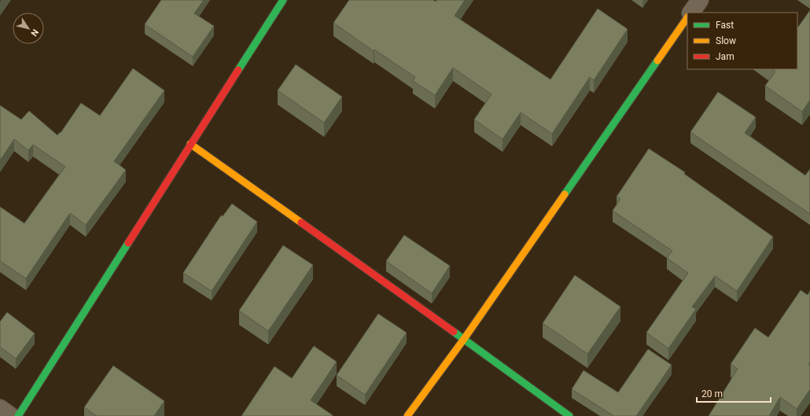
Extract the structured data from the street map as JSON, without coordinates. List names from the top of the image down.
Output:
{
  "legend": ["Fast", "Slow", "Jam"],
  "scale_bar": "20 m",
  "north": "bottom right"
}
